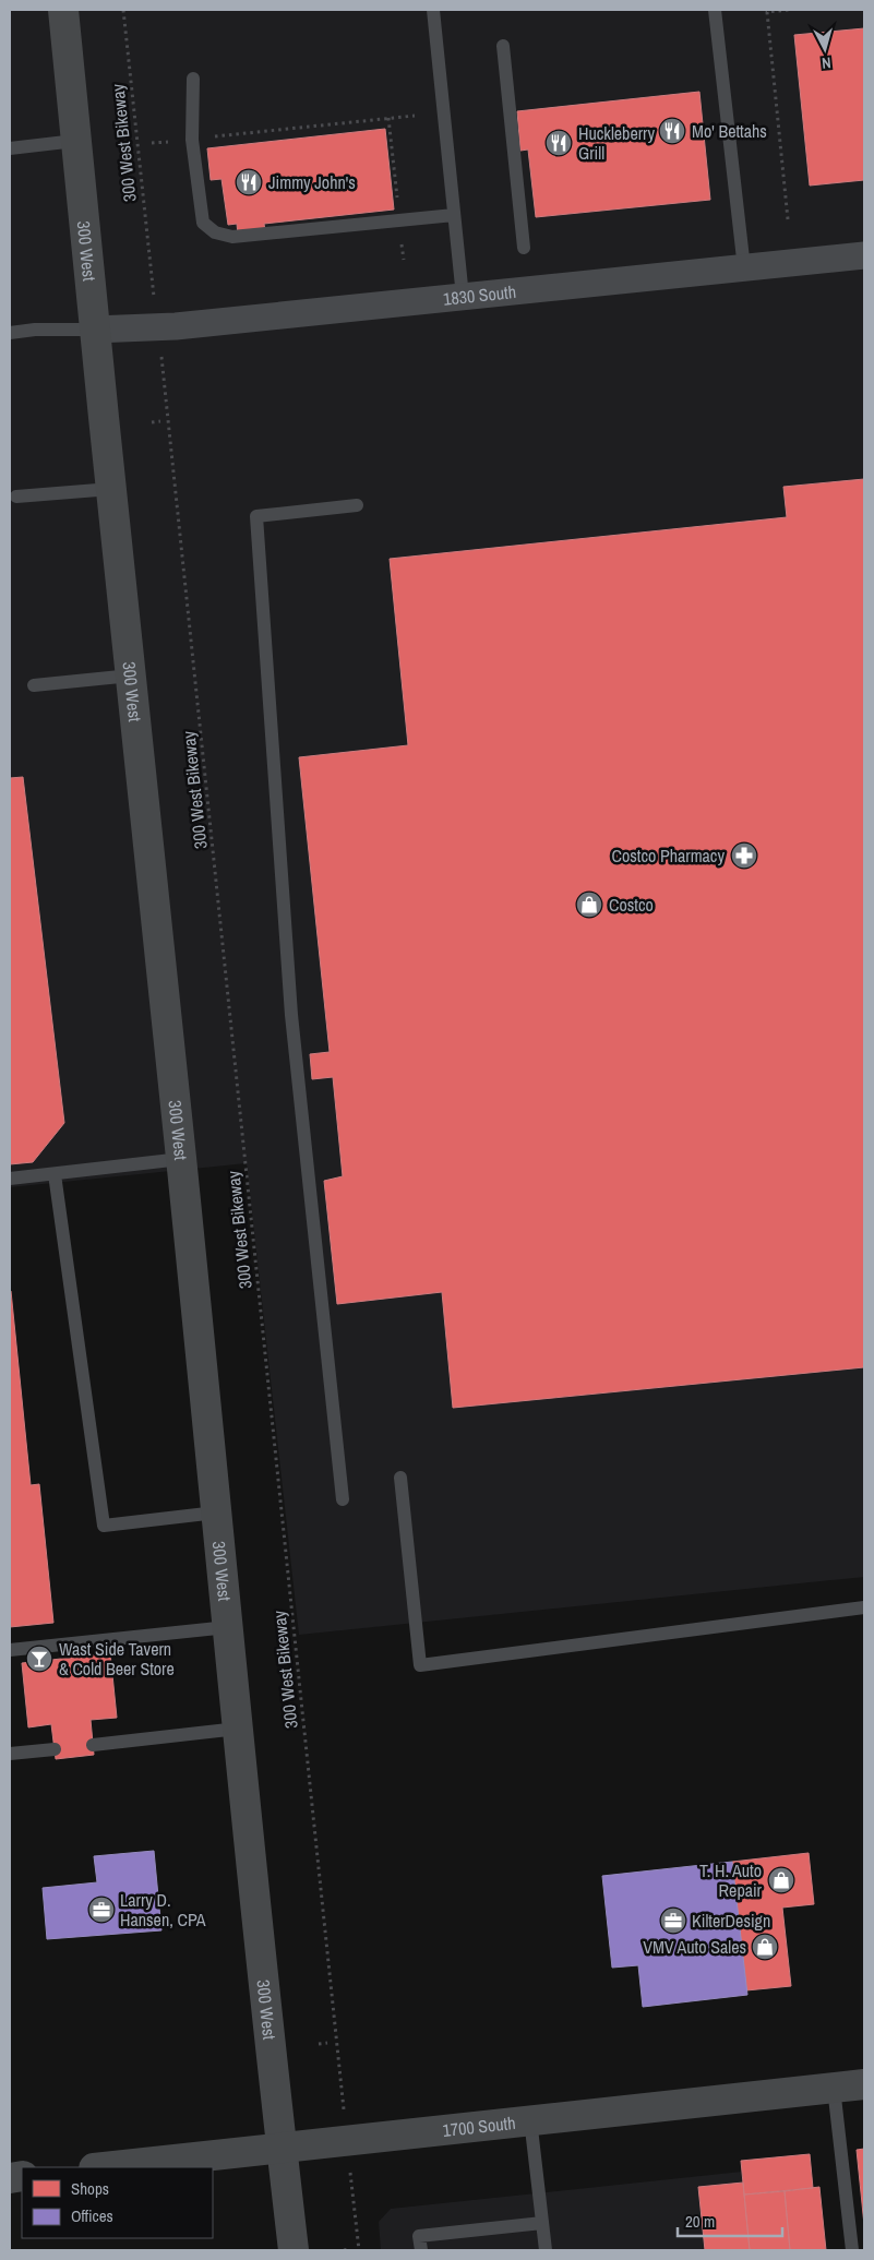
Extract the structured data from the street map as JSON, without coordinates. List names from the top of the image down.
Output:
{
  "streets": {
    "main road": ["300 West", "1700 South"],
    "street": ["1830 South"],
    "path": ["300 West Bikeway"]
  },
  "crossings": [
    ["300 West", "1830 South"],
    ["300 West", "1700 South"]
  ],
  "places": {
    "restaurant": ["Mo' Bettahs", "Huckleberry Grill", "Jimmy John's"],
    "pharmacy": ["Costco Pharmacy"],
    "shop": ["Costco", "T. H. Auto Repair", "VMV Auto Sales"],
    "bar": ["Wast Side Tavern & Cold Beer Store"],
    "office": ["Larry D. Hansen, CPA", "KilterDesign"]
  },
  "legend": ["Shops", "Offices"],
  "scale_bar": "20 m",
  "north": "bottom"
}
